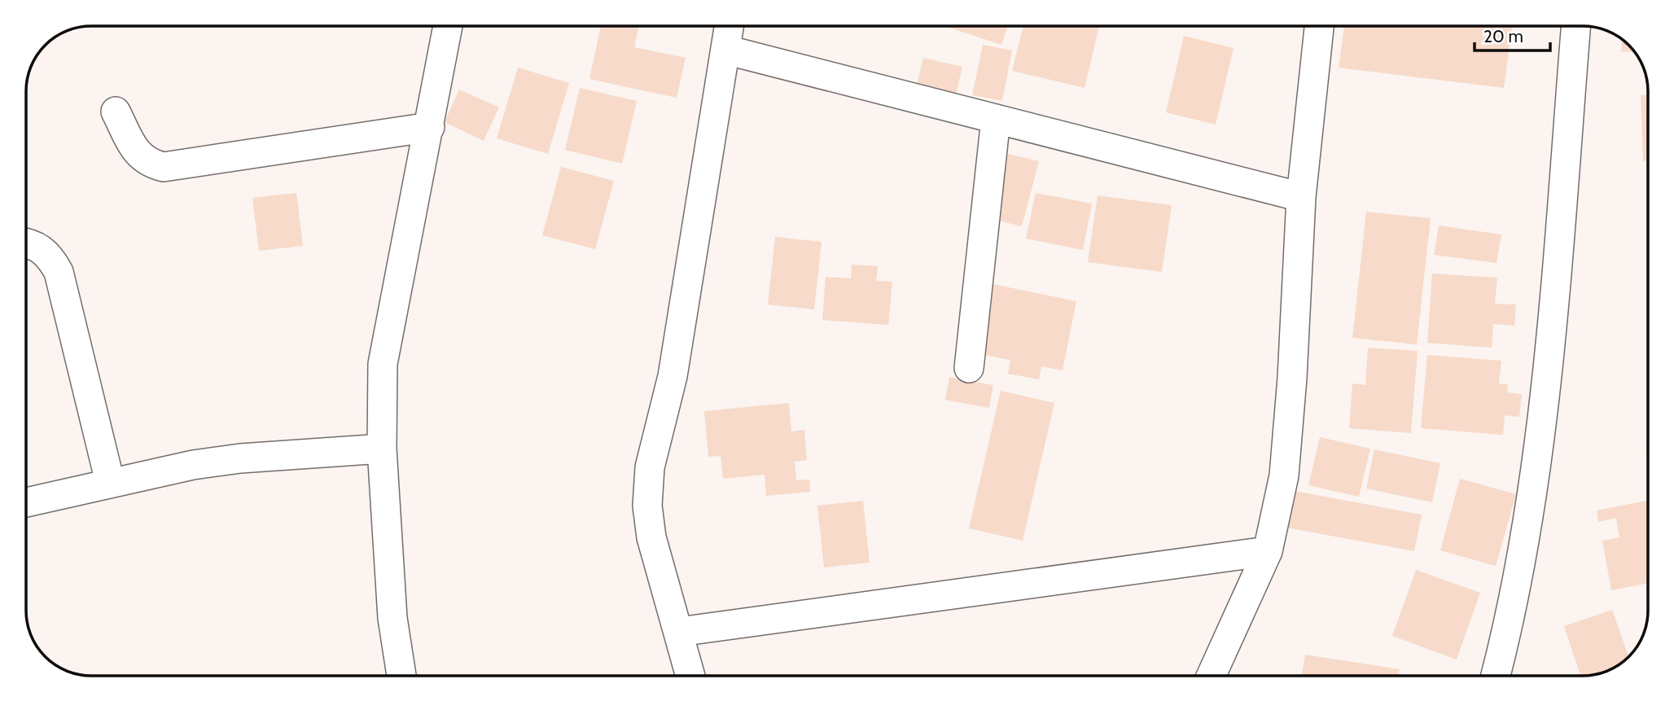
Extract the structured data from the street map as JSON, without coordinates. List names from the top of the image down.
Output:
{
  "scale_bar": "20 m"
}
